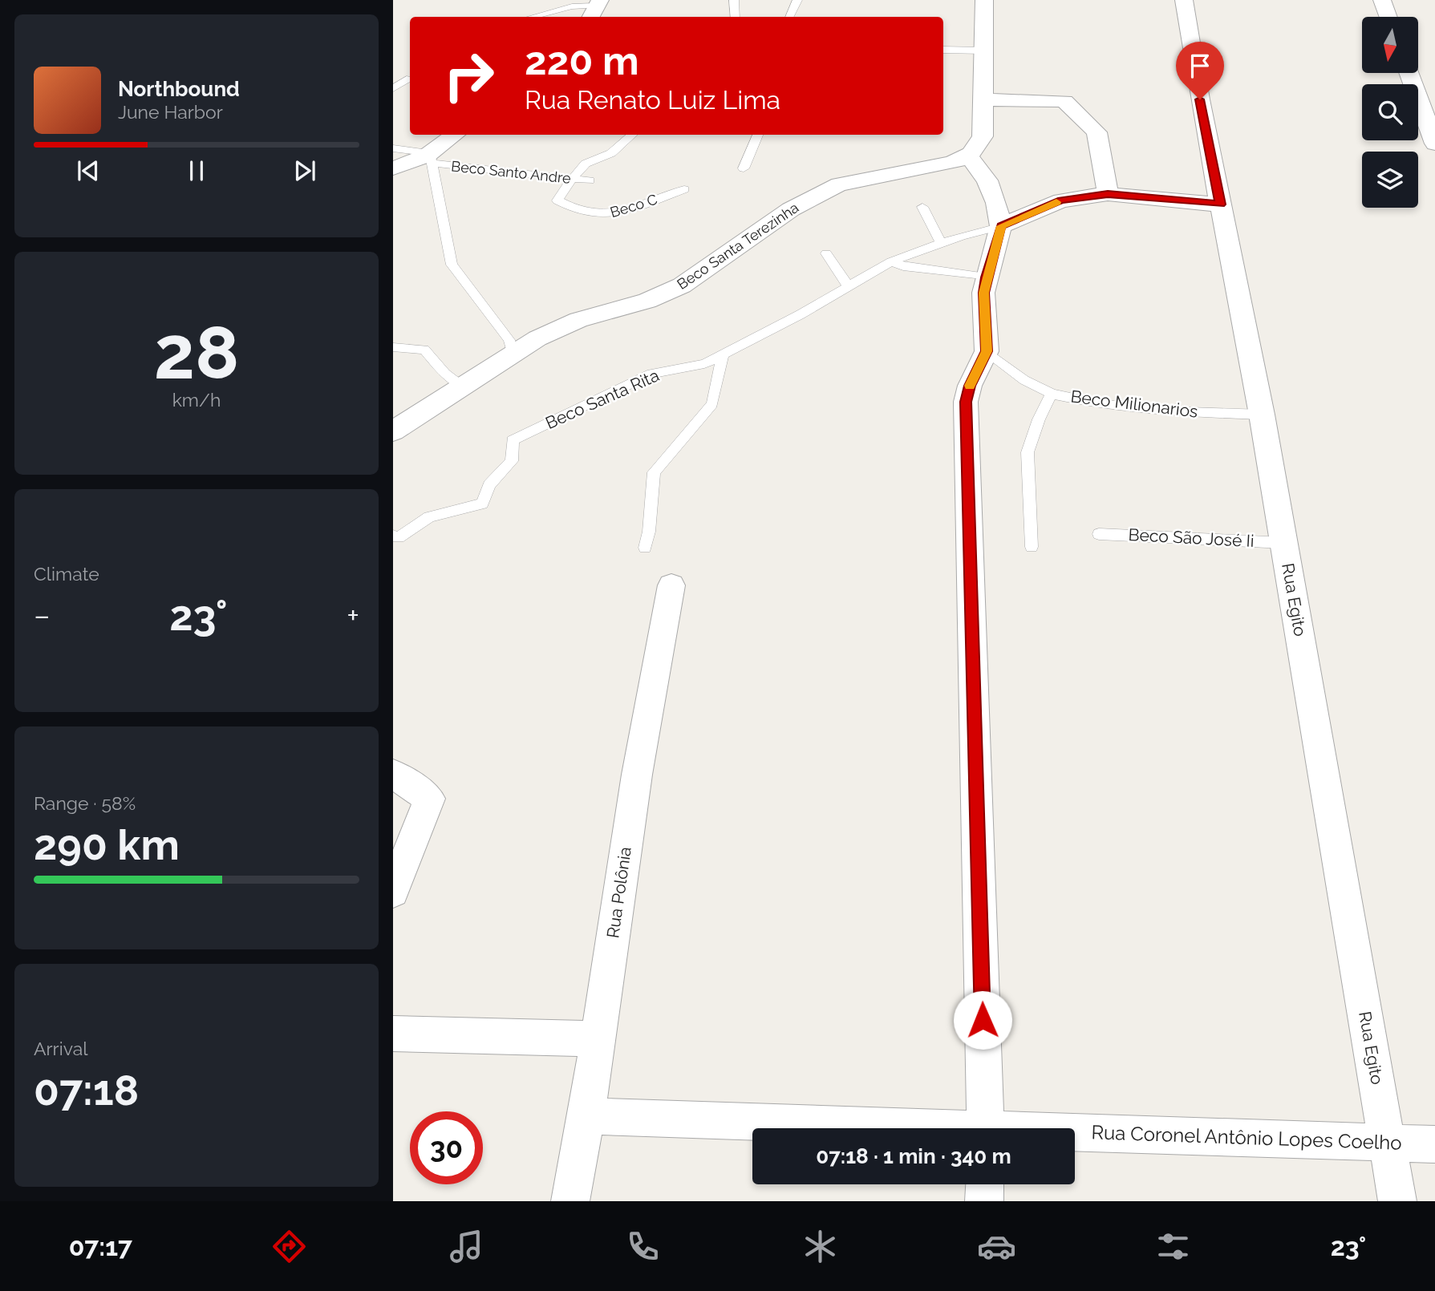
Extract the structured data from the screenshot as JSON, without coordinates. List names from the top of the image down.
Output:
{
  "streets": {
    "street": [
      "Beco Santo Andre",
      "Beco Santa Terezinha",
      "Rua Egito",
      "Rua Polônia",
      "Rua Coronel Antônio Lopes Coelho"
    ],
    "lane": [
      "Beco C",
      "Beco Santa Rita",
      "Beco Milionarios",
      "Beco São José Ii"
    ]
  },
  "crossings": [
    ["Beco Santo Andre", "Beco C"],
    ["Beco Milionarios", "Rua Egito"],
    ["Beco São José Ii", "Rua Egito"],
    ["Rua Egito", "Rua Coronel Antônio Lopes Coelho"],
    ["Rua Polônia", "Rua Coronel Antônio Lopes Coelho"]
  ],
  "north": "bottom",
  "page": {
    "turn": ["220 m", "Rua Renato Luiz Lima"],
    "song": ["Northbound", "June Harbor"],
    "tile": [
      ["28", "km/h"],
      "Climate",
      ["Range · 58%", "290 km"],
      ["Arrival", "07:18"]
    ],
    "heat": ["−", "23°", "+"],
    "limit": "30",
    "trip": "07:18 · 1 min · 340 m",
    "tabs": ["07:17", "23°"]
  }
}
